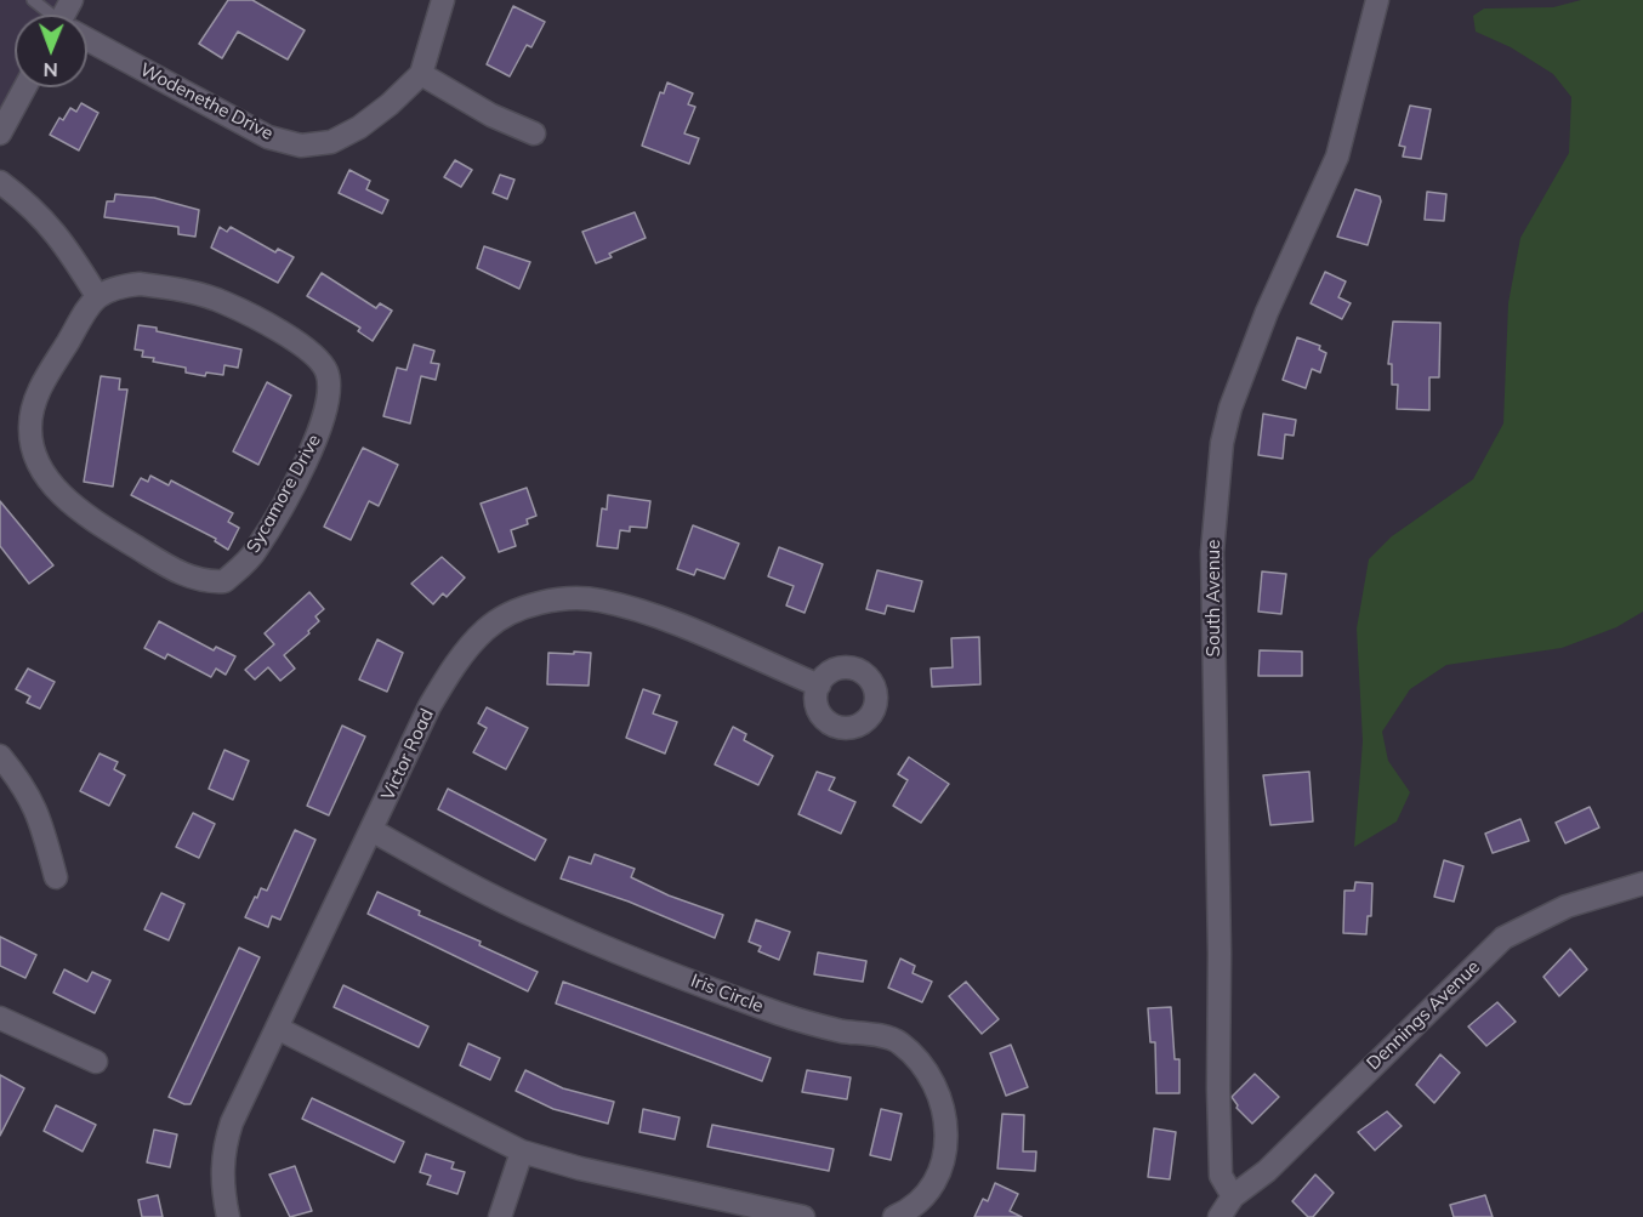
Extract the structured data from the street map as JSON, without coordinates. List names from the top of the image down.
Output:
{
  "streets": {
    "street": [
      "Wodenethe Drive",
      "Sycamore Drive",
      "South Avenue",
      "Victor Road",
      "Iris Circle",
      "Dennings Avenue"
    ]
  },
  "crossings": [
    ["South Avenue", "Dennings Avenue"],
    ["Victor Road", "Iris Circle"]
  ],
  "north": "bottom"
}
